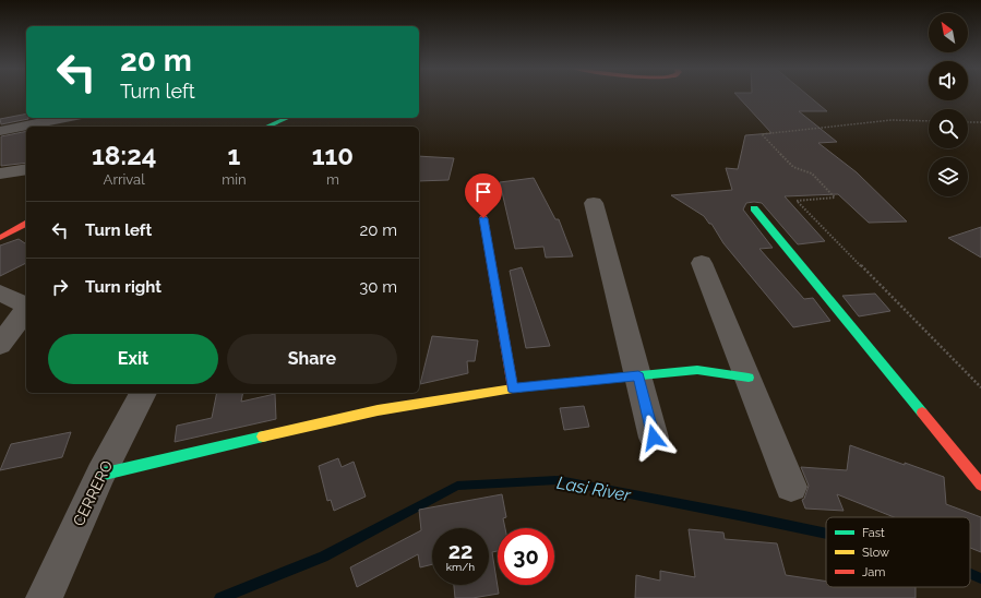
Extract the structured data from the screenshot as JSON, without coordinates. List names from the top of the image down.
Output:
{
  "streets": {
    "street": ["CERRERO"]
  },
  "water": ["Lasi River"],
  "legend": ["Fast", "Slow", "Jam"],
  "north": "top left",
  "page": {
    "turn": ["20 m", "Turn left"],
    "eta": [
      "18:24",
      "Arrival",
      "1",
      "min",
      "110",
      "m"
    ],
    "list": [
      {
        "name": "Turn left",
        "value": "20 m"
      },
      {
        "name": "Turn right",
        "value": "30 m"
      }
    ],
    "buttons": ["Exit", "Share"],
    "speed": "22 km/h",
    "limit": "30"
  }
}
